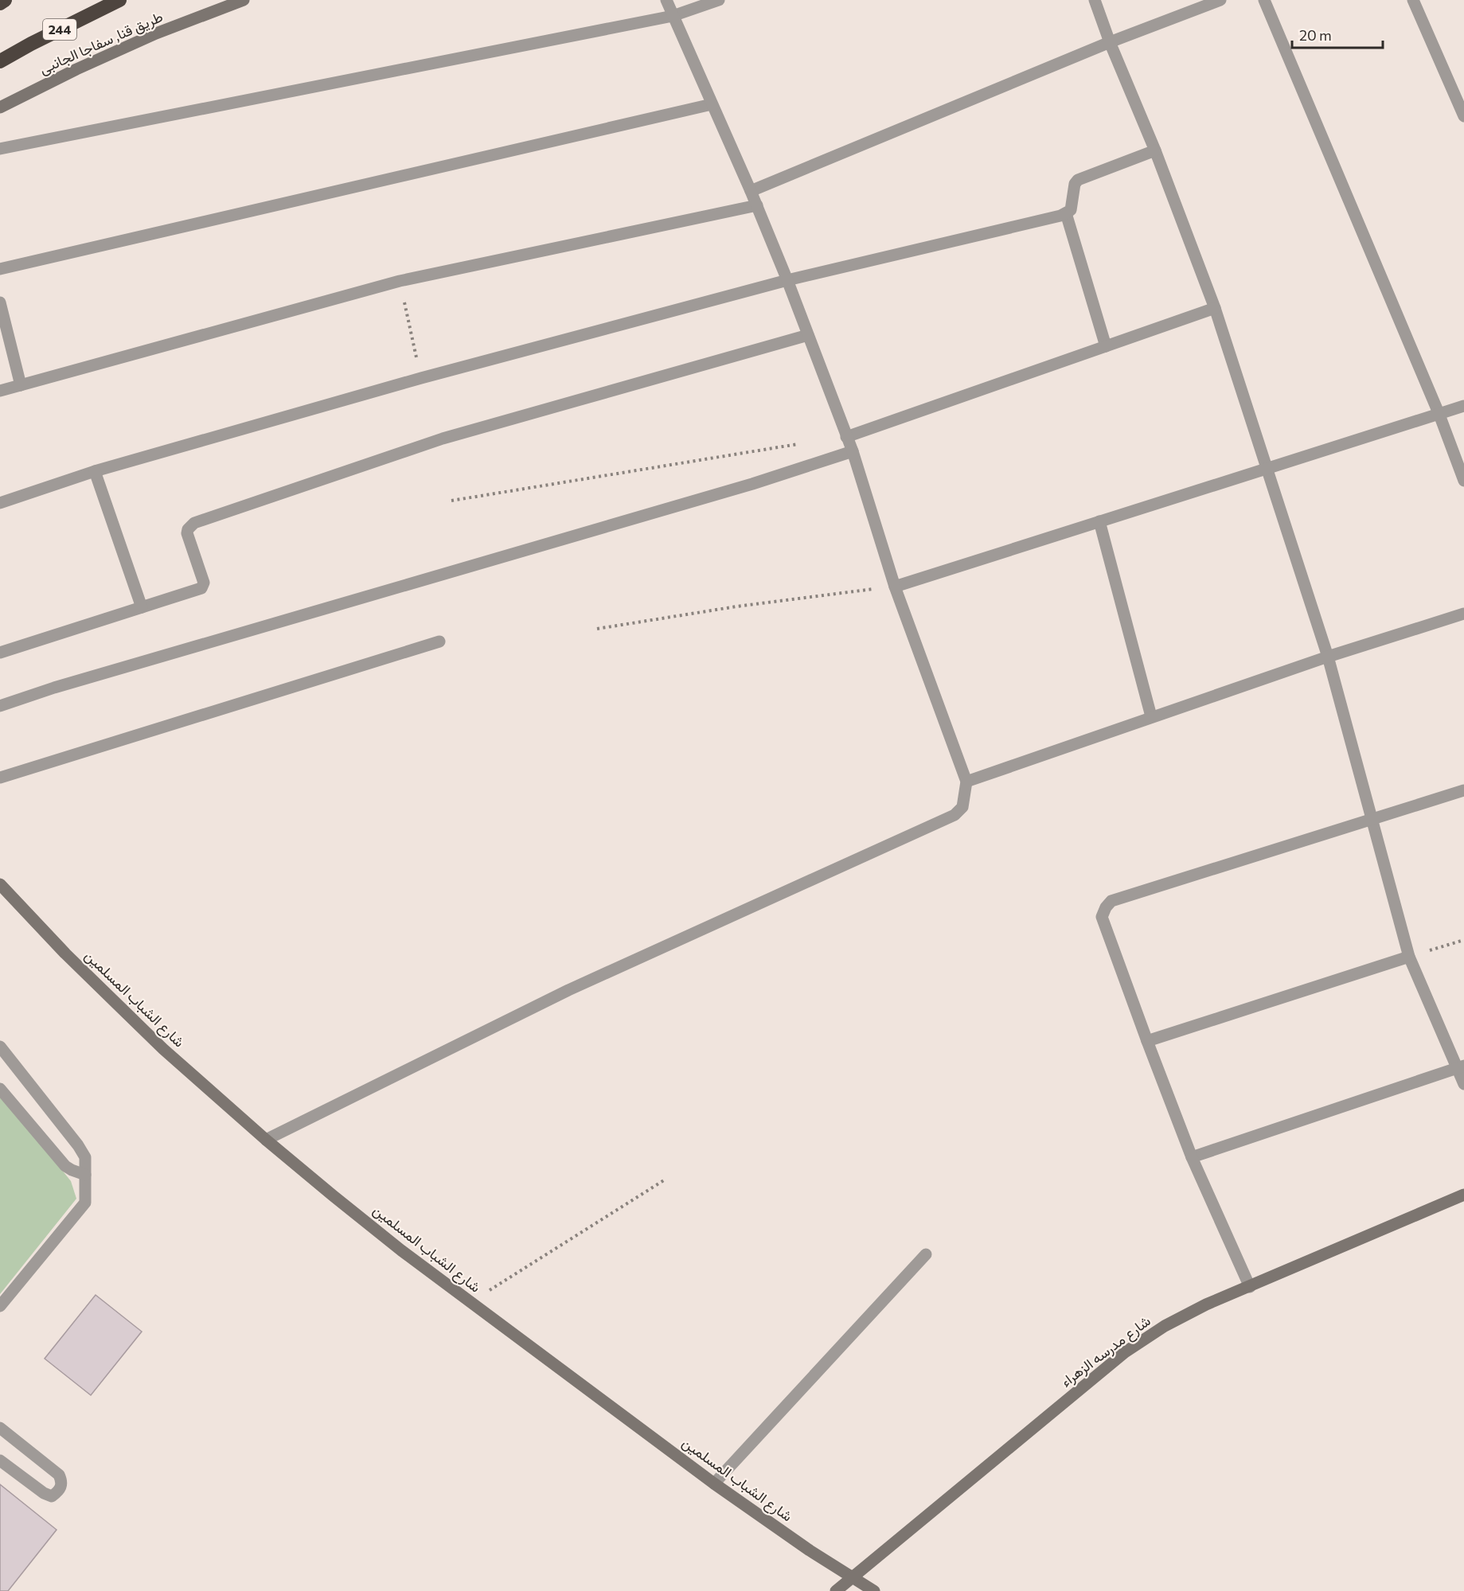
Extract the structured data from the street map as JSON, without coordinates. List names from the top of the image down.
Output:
{
  "streets": {
    "highway": ["244"],
    "street": ["طريق قنا, سفاجا الجانبى", "شارع الشباب المسلمين", "شارع مدرسه الزهراء"]
  },
  "crossings": [
    ["شارع الشباب المسلمين", "شارع مدرسه الزهراء"]
  ],
  "scale_bar": "20 m"
}
